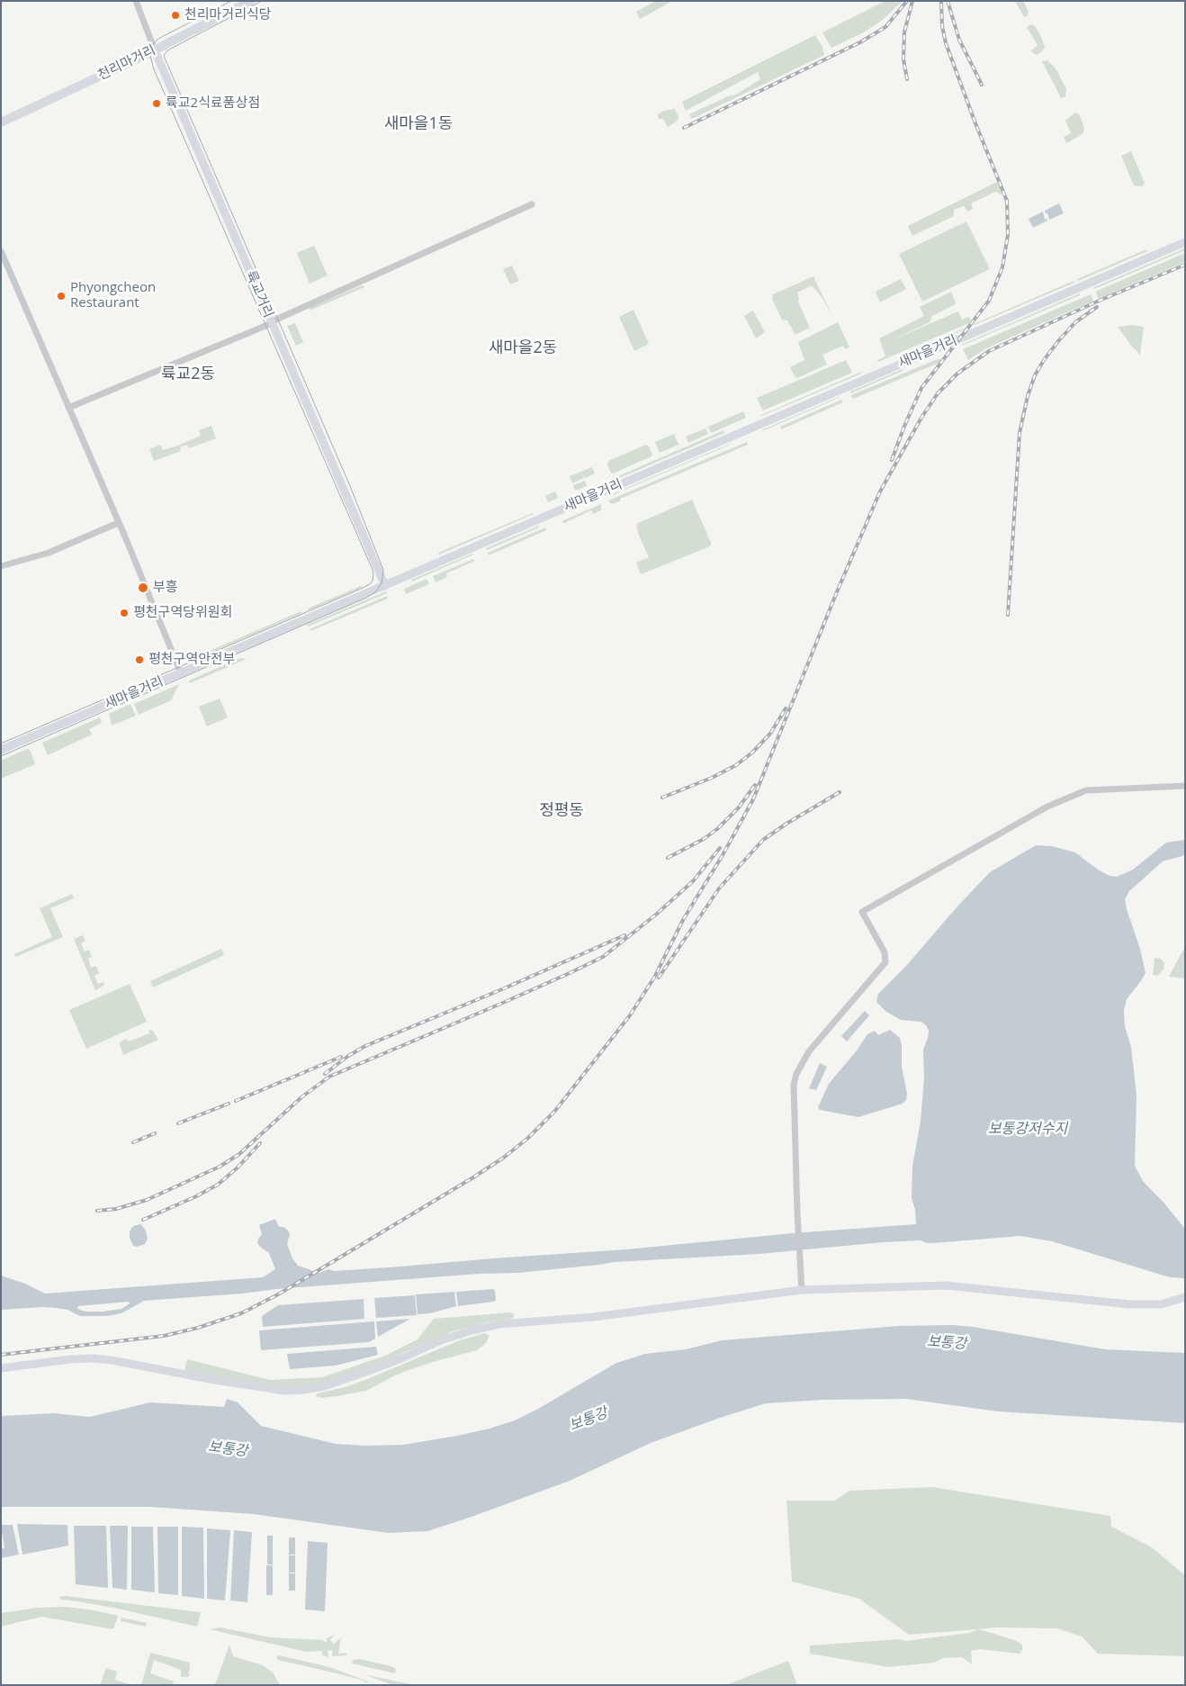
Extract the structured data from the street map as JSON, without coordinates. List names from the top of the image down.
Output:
{
  "streets": {
    "highway": ["천리마거리"],
    "main road": ["륙교거리", "새마을거리"]
  },
  "crossings": [
    ["천리마거리", "륙교거리"],
    ["륙교거리", "새마을거리"]
  ],
  "districts": [
    "새마을1동",
    "새마을2동",
    "륙교2동",
    "정평동"
  ],
  "water": ["보통강저수지", "보통강"],
  "places": [
    "천리마거리식당",
    "륙교2식료품상점",
    "Phyongcheon Restaurant",
    "부흥",
    "평천구역당위원회",
    "평천구역안전부"
  ]
}
